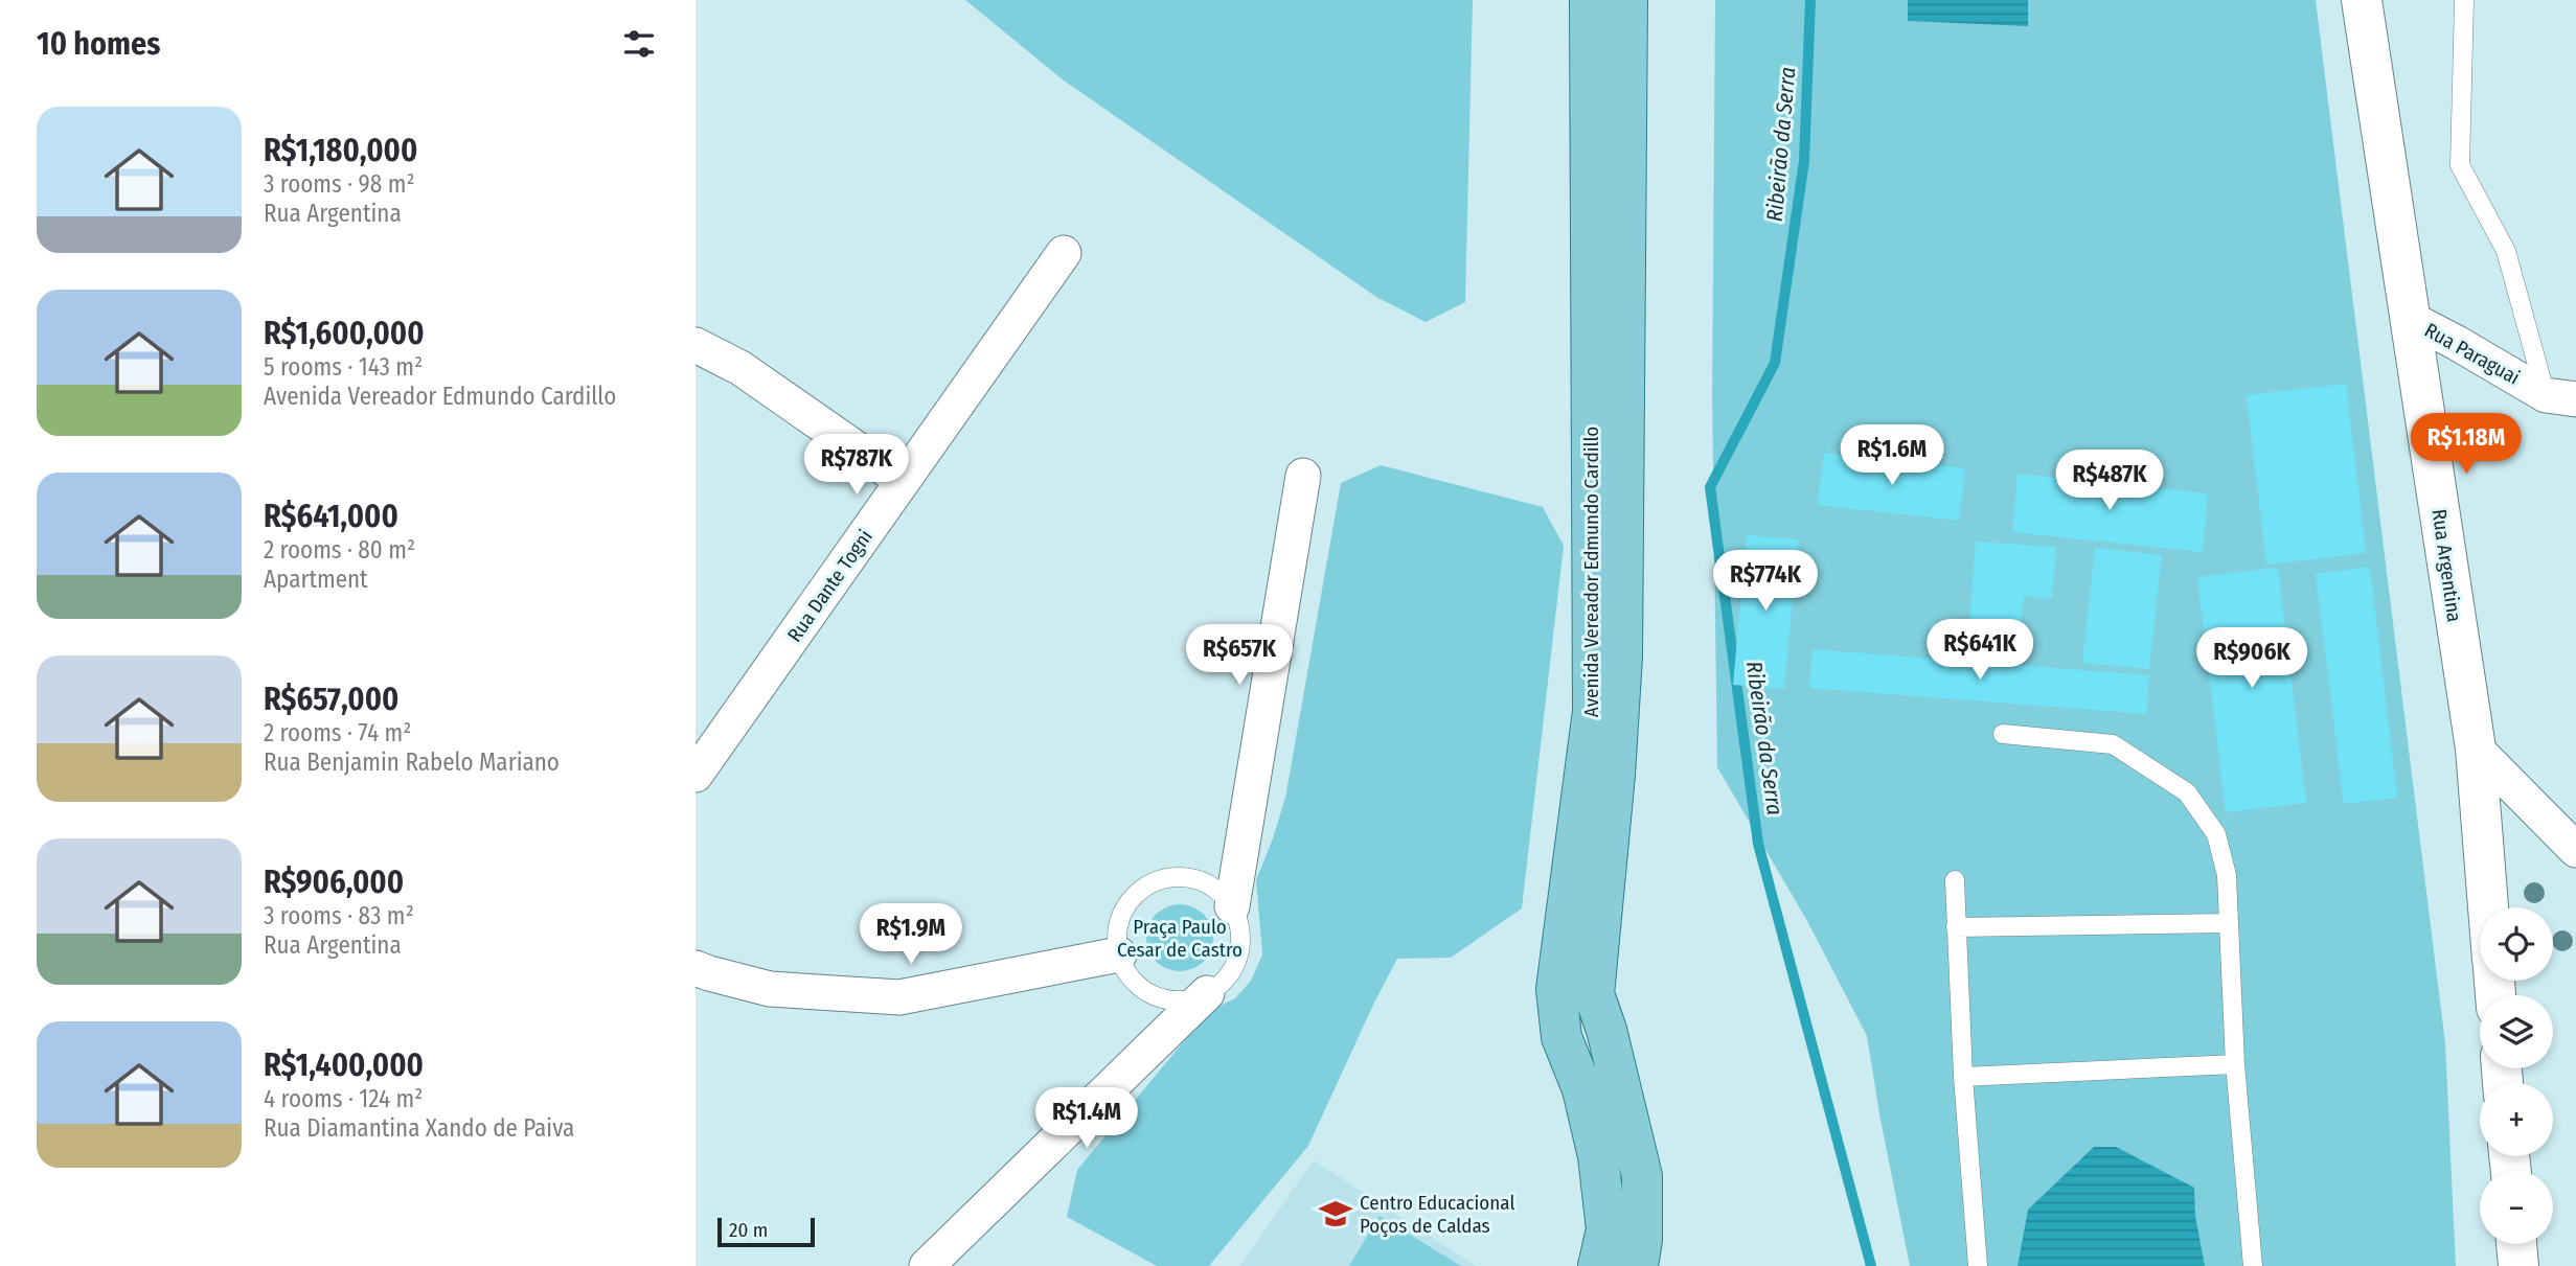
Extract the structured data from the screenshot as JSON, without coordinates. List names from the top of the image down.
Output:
{
  "streets": {
    "main road": ["Avenida Vereador Edmundo Cardillo"],
    "street": ["Rua Paraguai", "Rua Argentina", "Rua Dante Togni"]
  },
  "crossings": [
    ["Rua Paraguai", "Rua Argentina"]
  ],
  "water": ["Ribeirão da Serra"],
  "parks": ["Praça Paulo Cesar de Castro"],
  "places": {
    "school or university": ["Centro Educacional Poços de Caldas"]
  },
  "scale_bar": "20 m",
  "page": {
    "heading": "10 homes",
    "list": [
      {
        "name": "R$1,180,000",
        "note": "3 rooms · 98 m² · Rua Argentina"
      },
      {
        "name": "R$1,600,000",
        "note": "5 rooms · 143 m² · Avenida Vereador Edmundo Cardillo"
      },
      {
        "name": "R$641,000",
        "note": "2 rooms · 80 m² · Apartment"
      },
      {
        "name": "R$657,000",
        "note": "2 rooms · 74 m² · Rua Benjamin Rabelo Mariano"
      },
      {
        "name": "R$906,000",
        "note": "3 rooms · 83 m² · Rua Argentina"
      },
      {
        "name": "R$1,400,000",
        "note": "4 rooms · 124 m² · Rua Diamantina Xando de Paiva"
      }
    ],
    "price": [
      "R$1.18M",
      "R$1.6M",
      "R$787K",
      "R$487K",
      "R$774K",
      "R$641K",
      "R$657K",
      "R$906K",
      "R$1.9M",
      "R$1.4M"
    ],
    "map_buttons": ["+", "−"],
    "scale": "20 m"
  }
}
